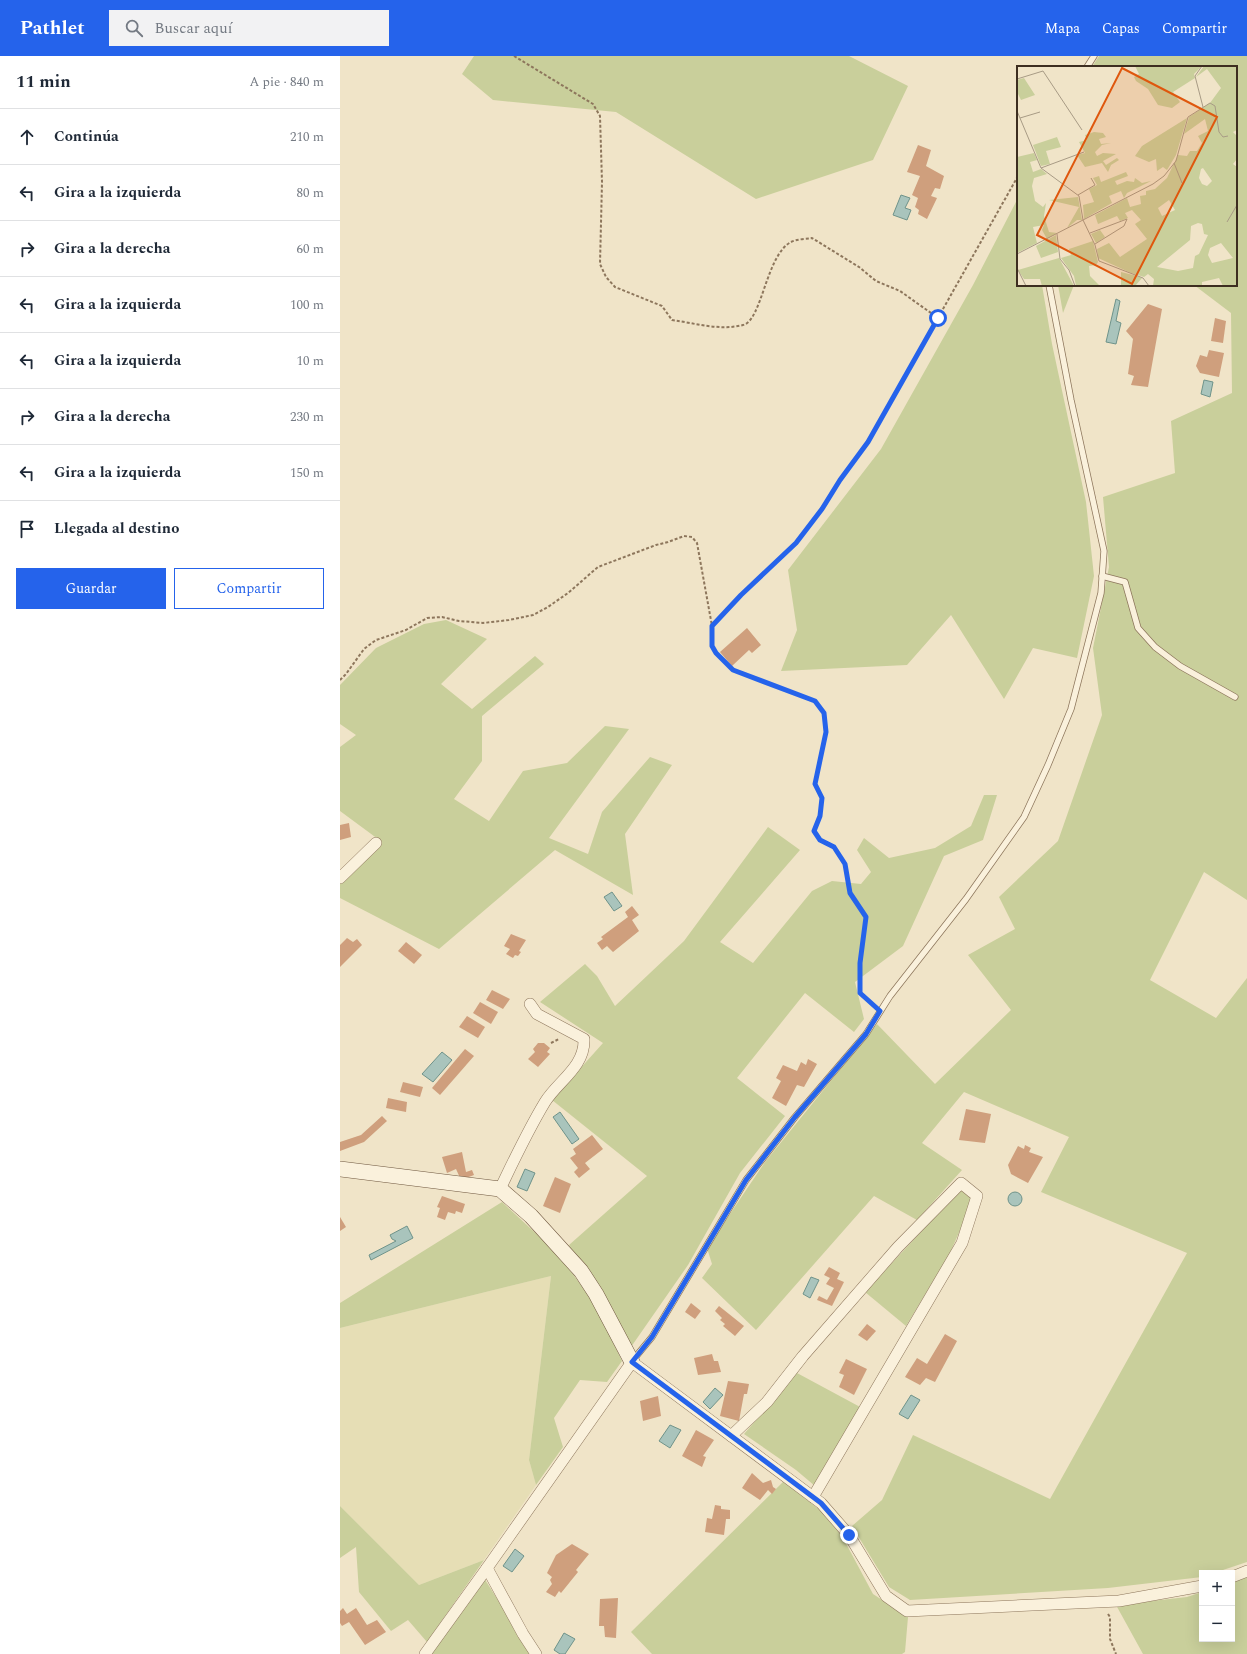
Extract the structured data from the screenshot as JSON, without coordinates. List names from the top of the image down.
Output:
{
  "page": {
    "header": "Pathlet",
    "search": "Buscar aquí",
    "nav": ["Mapa", "Capas", "Compartir"],
    "heading": ["11 min", "A pie · 840 m"],
    "list": [
      ["Continúa", "210 m"],
      ["Gira a la izquierda", "80 m"],
      ["Gira a la derecha", "60 m"],
      ["Gira a la izquierda", "100 m"],
      ["Gira a la izquierda", "10 m"],
      ["Gira a la derecha", "230 m"],
      ["Gira a la izquierda", "150 m"],
      "Llegada al destino"
    ],
    "buttons": ["Guardar", "Compartir"],
    "map_buttons": ["+", "−"]
  }
}
